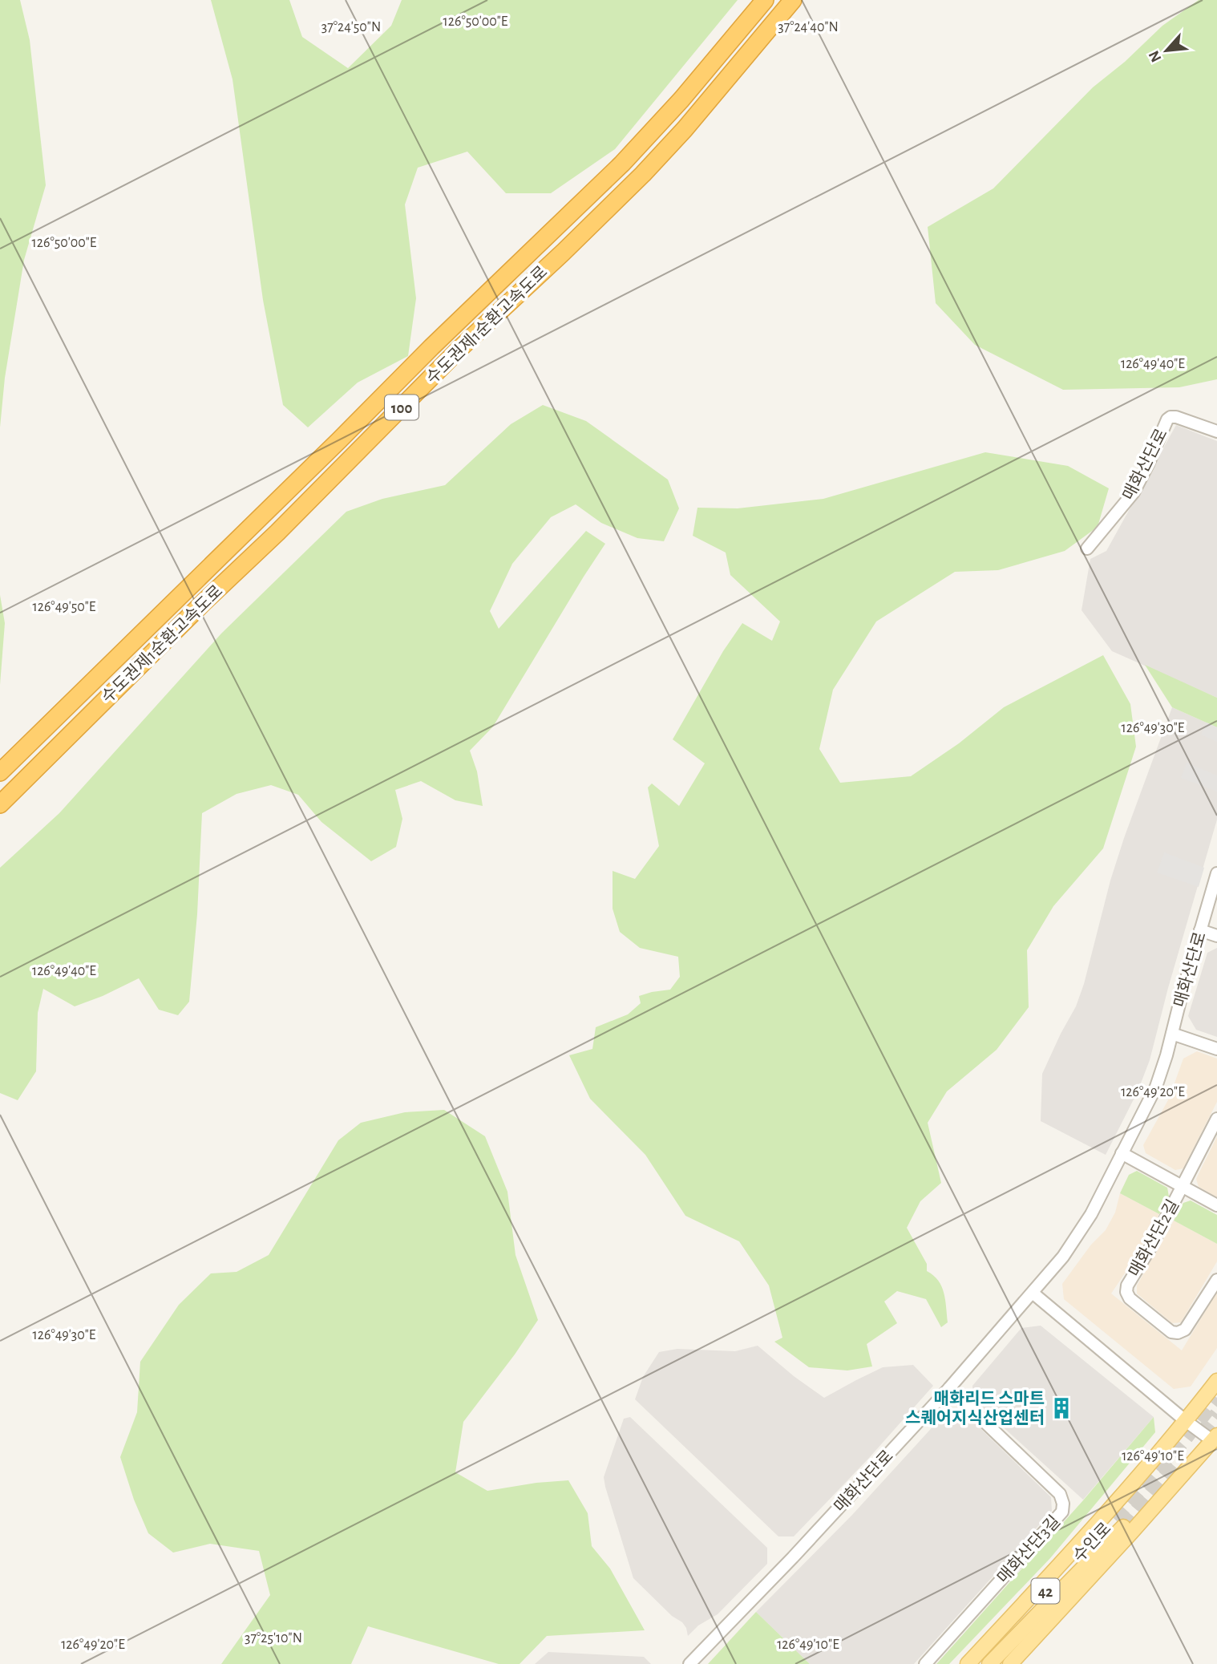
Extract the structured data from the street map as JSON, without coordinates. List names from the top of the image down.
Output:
{
  "streets": {
    "highway": ["수도권제1순환고속도로", "100"],
    "main road": ["수인로", "42"],
    "street": ["매화산단로", "매화산단2길", "매화산단3길"]
  },
  "crossings": [
    ["매화산단로", "매화산단2길"],
    ["매화산단로", "매화산단3길"]
  ],
  "places": {
    "building": ["매화리드 스마트 스퀘어지식산업센터"]
  },
  "north": "bottom left",
  "coordinates": [
    "126°50'00\"E",
    "37°24'50\"N",
    "37°24'40\"N",
    "126°49'40\"E",
    "126°49'50\"E",
    "126°49'30\"E",
    "126°49'20\"E",
    "126°49'10\"E",
    "37°25'10\"N"
  ]
}
